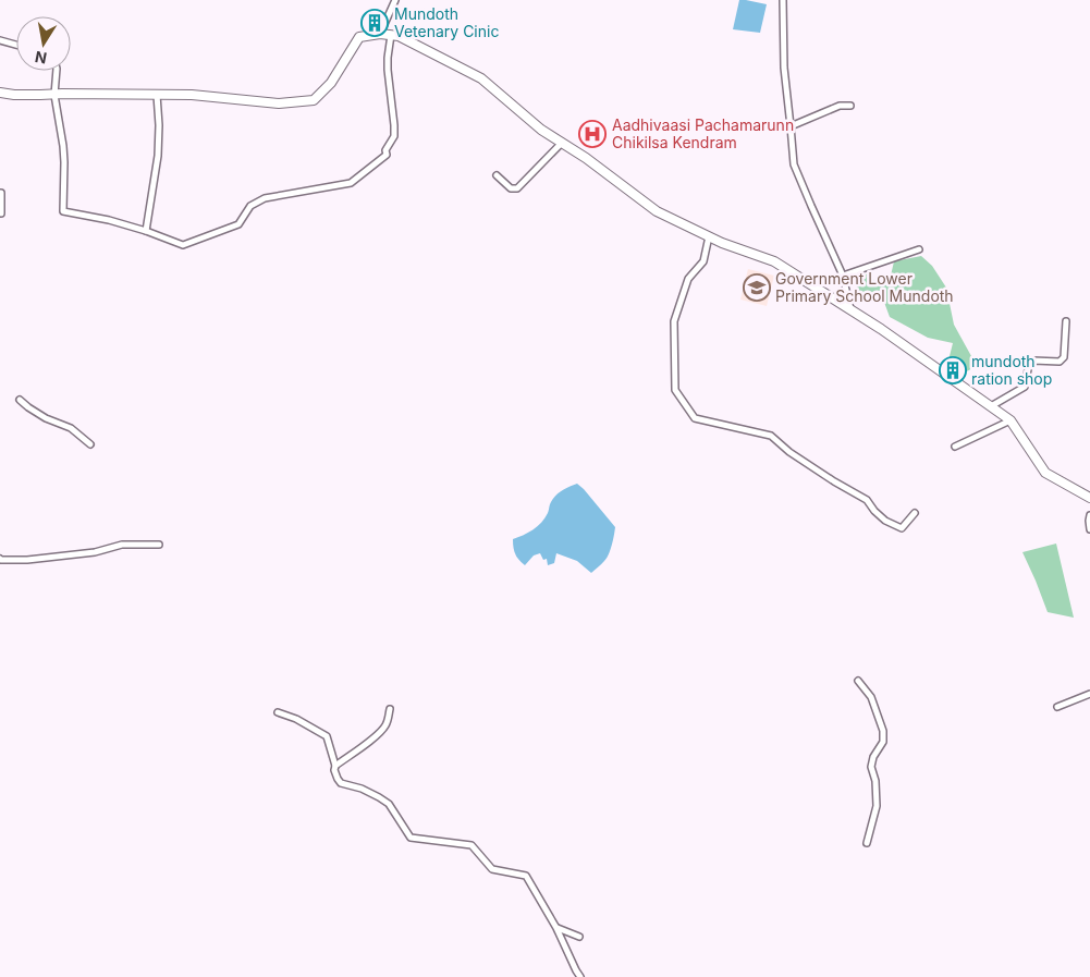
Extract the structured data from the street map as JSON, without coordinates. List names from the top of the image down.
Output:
{
  "places": {
    "building": ["Mundoth Vetenary Cinic", "mundoth ration shop"],
    "hospital": ["Aadhivaasi Pachamarunn Chikilsa Kendram"],
    "school or university": ["Government Lower Primary School Mundoth"]
  },
  "north": "bottom"
}
